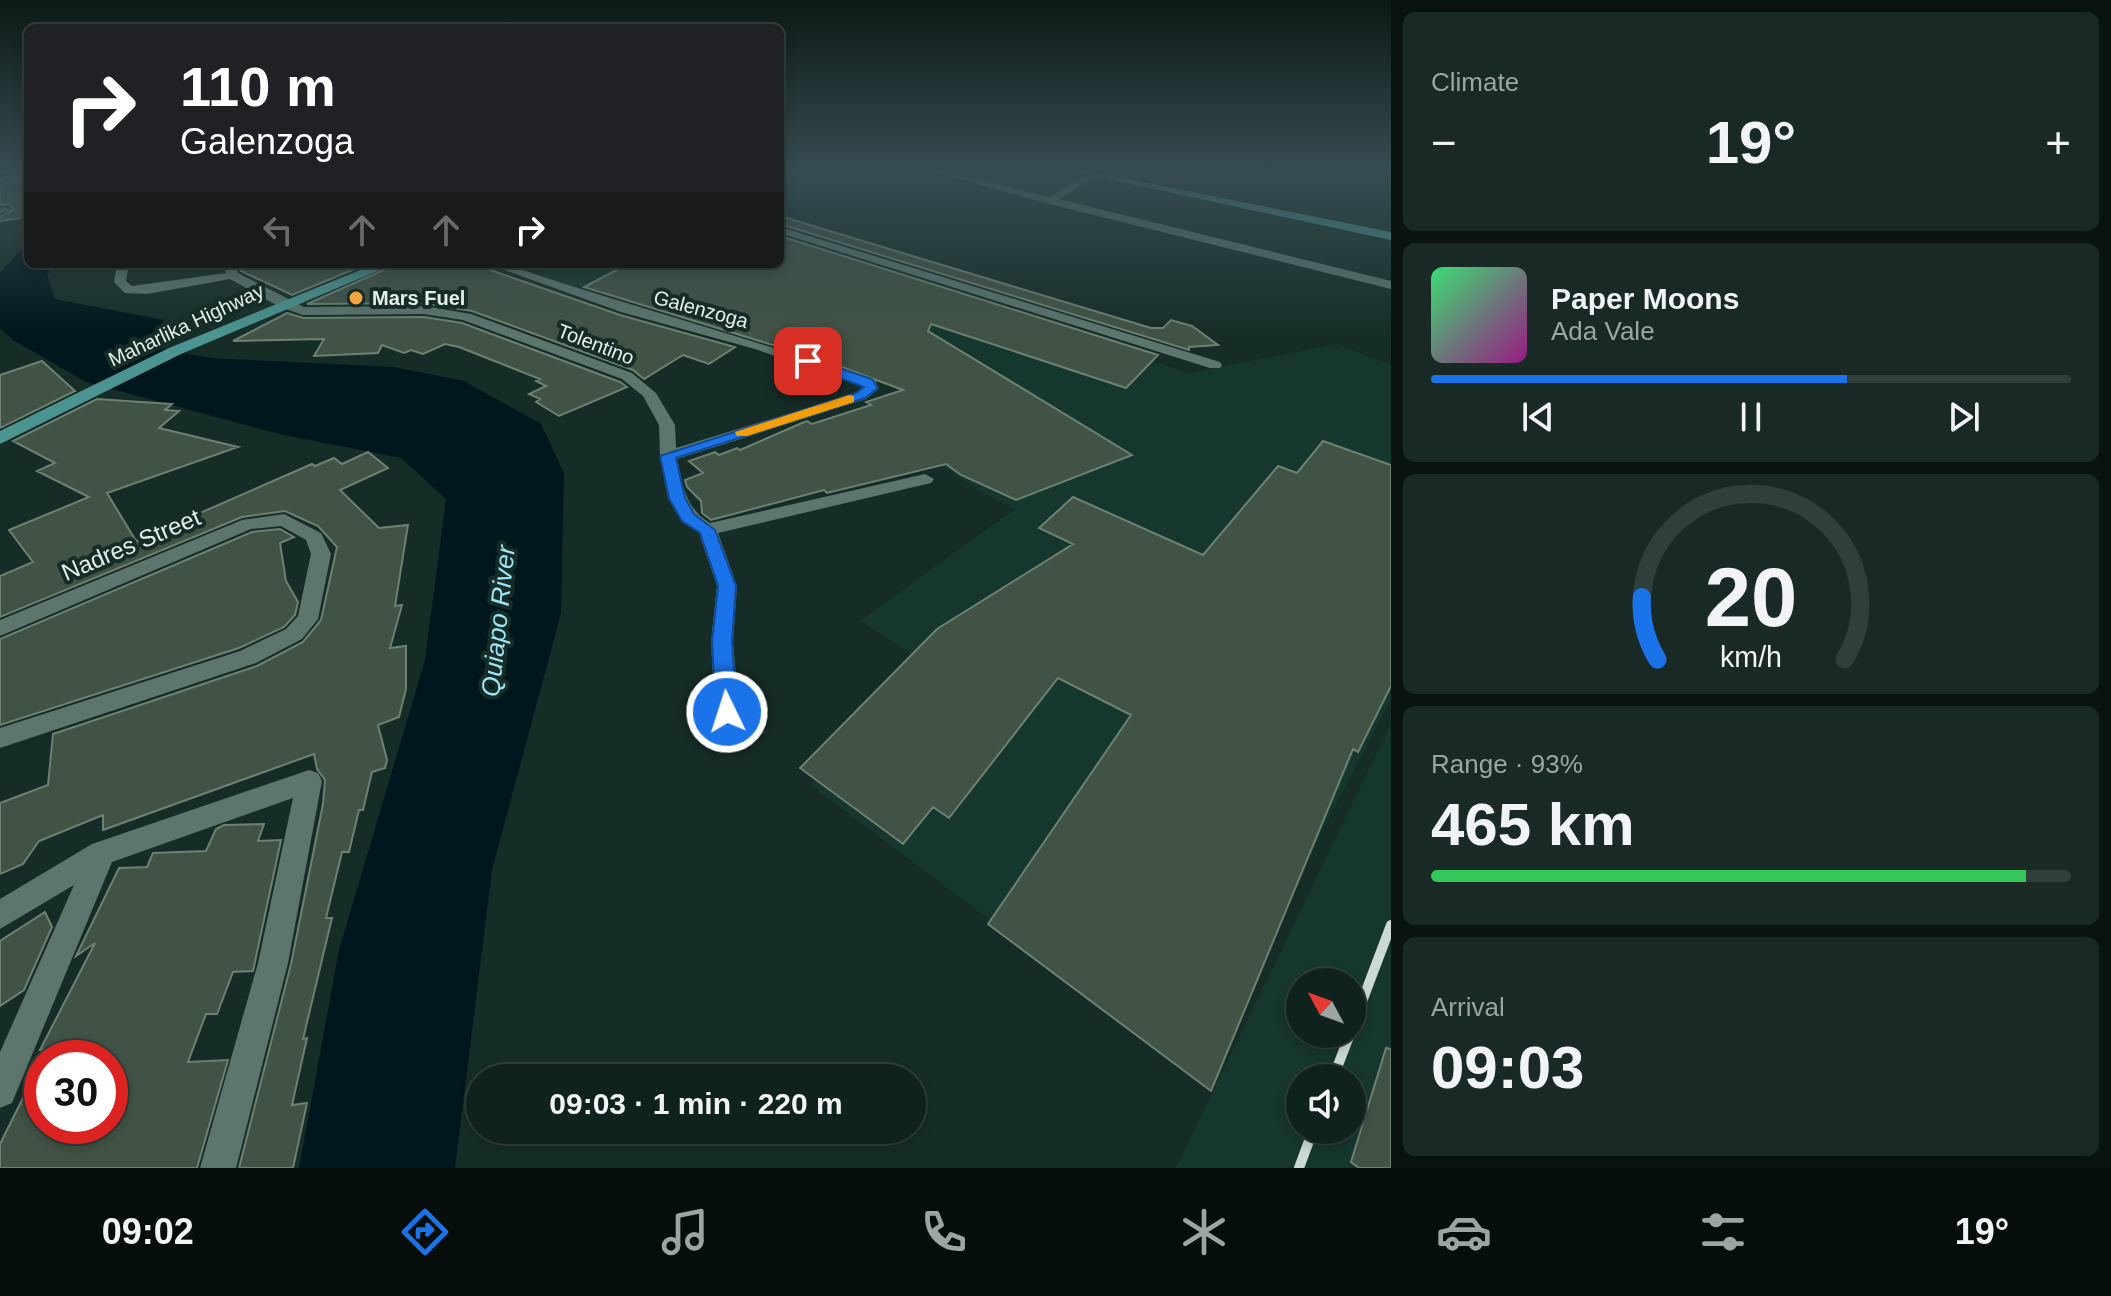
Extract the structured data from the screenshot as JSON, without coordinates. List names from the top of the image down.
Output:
{
  "streets": {
    "main road": ["Maharlika Highway"],
    "street": ["Galenzoga", "Tolentino", "Nadres Street"]
  },
  "crossings": [
    ["Galenzoga", "Tolentino"],
    ["Maharlika Highway", "Tolentino"]
  ],
  "water": ["Quiapo River"],
  "places": ["Mars Fuel"],
  "north": "top left",
  "page": {
    "tile": [
      "Climate",
      ["Range · 93%", "465 km"],
      ["Arrival", "09:03"]
    ],
    "turn": ["110 m", "Galenzoga"],
    "heat": ["−", "19°", "+"],
    "song": ["Paper Moons", "Ada Vale"],
    "limit": "30",
    "trip": "09:03 · 1 min · 220 m",
    "tabs": ["09:02", "19°"],
    "gauge": ["20", "km/h"]
  }
}
